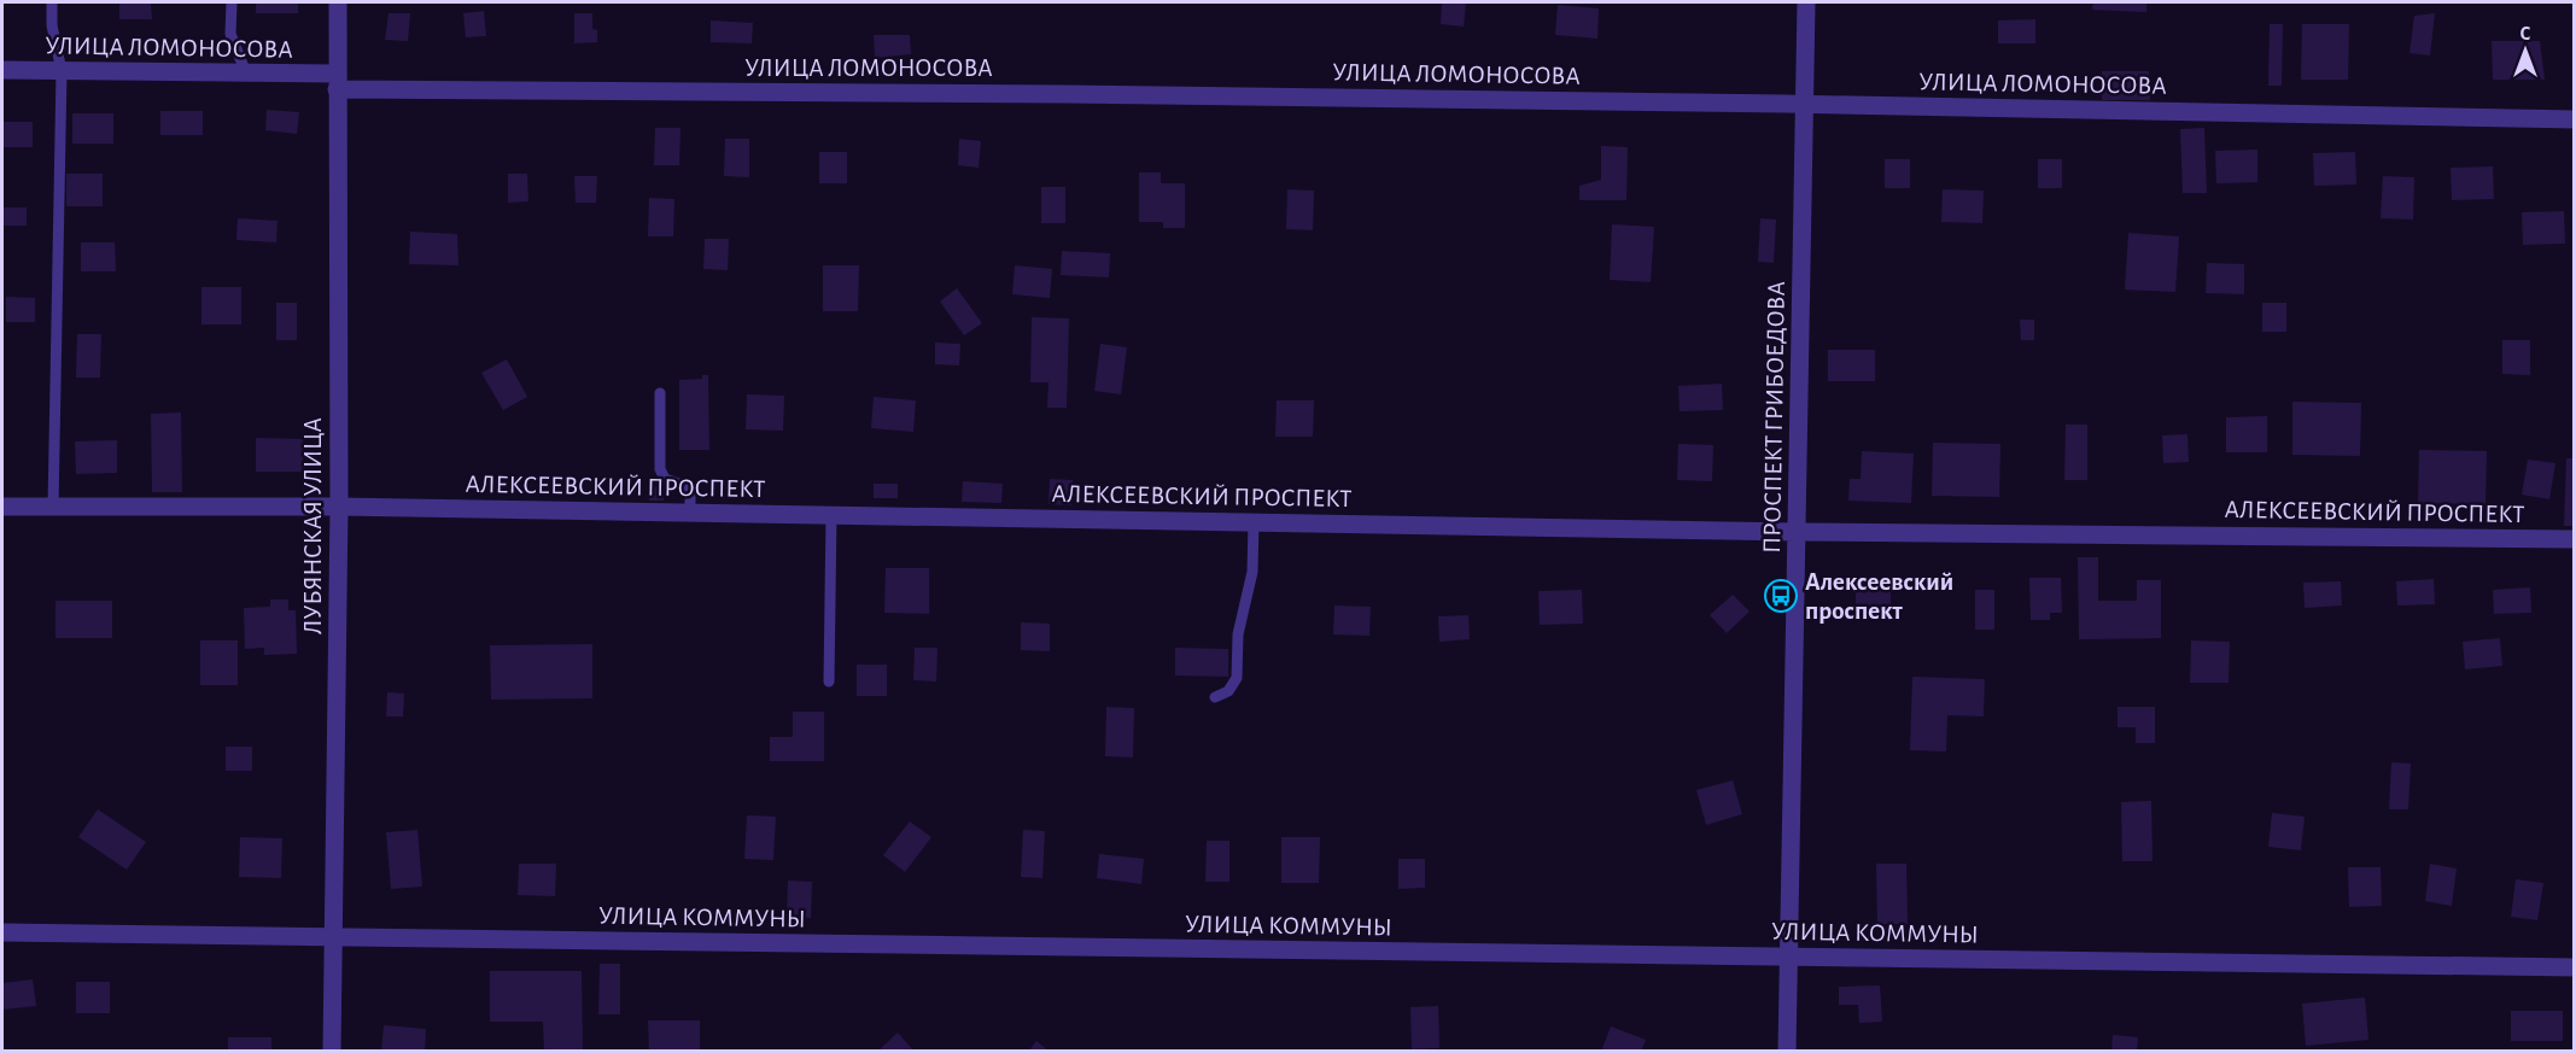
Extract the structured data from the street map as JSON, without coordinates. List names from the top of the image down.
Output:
{
  "streets": {
    "street": [
      "УЛИЦА ЛОМОНОСОВА",
      "ПРОСПЕКТ ГРИБОЕДОВА",
      "АЛЕКСЕЕВСКИЙ ПРОСПЕКТ",
      "ЛУБЯНСКАЯ УЛИЦА",
      "УЛИЦА КОММУНЫ"
    ]
  },
  "crossings": [
    ["УЛИЦА ЛОМОНОСОВА", "ПРОСПЕКТ ГРИБОЕДОВА"],
    ["УЛИЦА ЛОМОНОСОВА", "ЛУБЯНСКАЯ УЛИЦА"],
    ["ПРОСПЕКТ ГРИБОЕДОВА", "АЛЕКСЕЕВСКИЙ ПРОСПЕКТ"],
    ["ПРОСПЕКТ ГРИБОЕДОВА", "УЛИЦА КОММУНЫ"],
    ["АЛЕКСЕЕВСКИЙ ПРОСПЕКТ", "ЛУБЯНСКАЯ УЛИЦА"],
    ["ЛУБЯНСКАЯ УЛИЦА", "УЛИЦА КОММУНЫ"]
  ],
  "places": {
    "bus stop": ["Алексеевский проспект"]
  },
  "north": "top"
}
